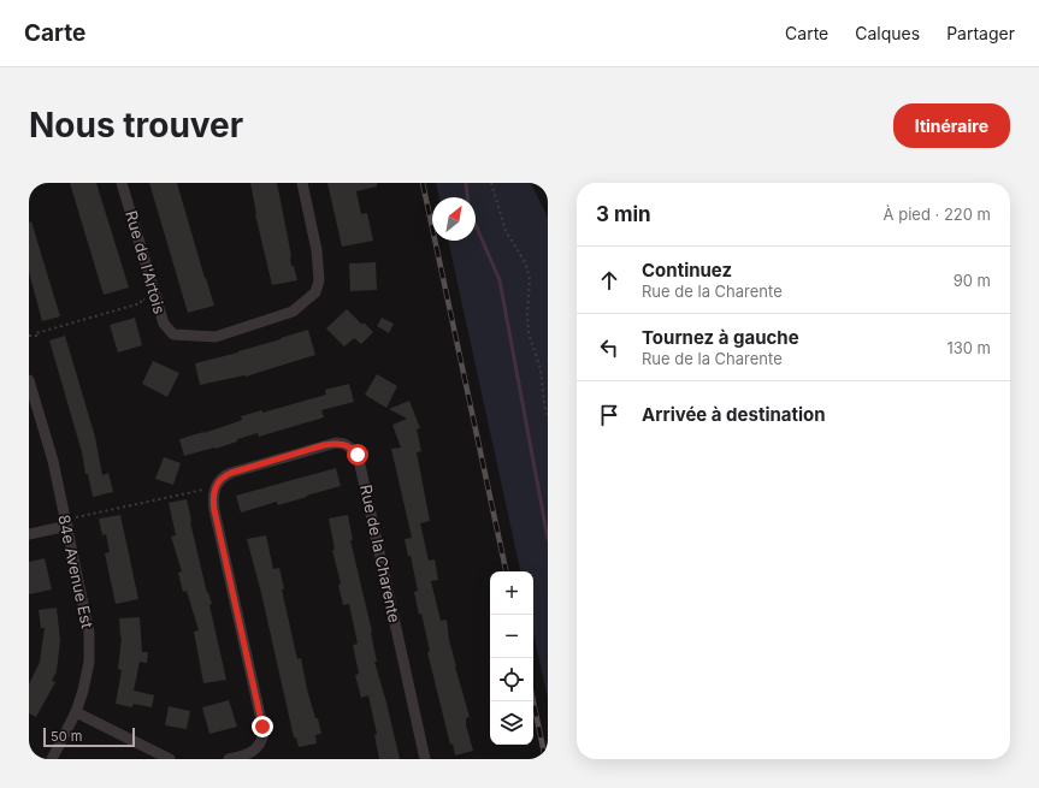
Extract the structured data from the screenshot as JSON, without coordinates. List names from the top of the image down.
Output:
{
  "streets": {
    "street": ["Rue de l'Artois", "Rue de la Charente", "84e Avenue Est"]
  },
  "scale_bar": "50 m",
  "north": "top right",
  "page": {
    "header": "Carte",
    "nav": ["Carte", "Calques", "Partager"],
    "buttons": "Itinéraire",
    "title": "Nous trouver",
    "heading": ["3 min", "À pied · 220 m"],
    "list": [
      ["Continuez", "Rue de la Charente", "90 m"],
      ["Tournez à gauche", "Rue de la Charente", "130 m"],
      "Arrivée à destination"
    ],
    "map_buttons": ["+", "−"],
    "scale": "50 m"
  }
}
